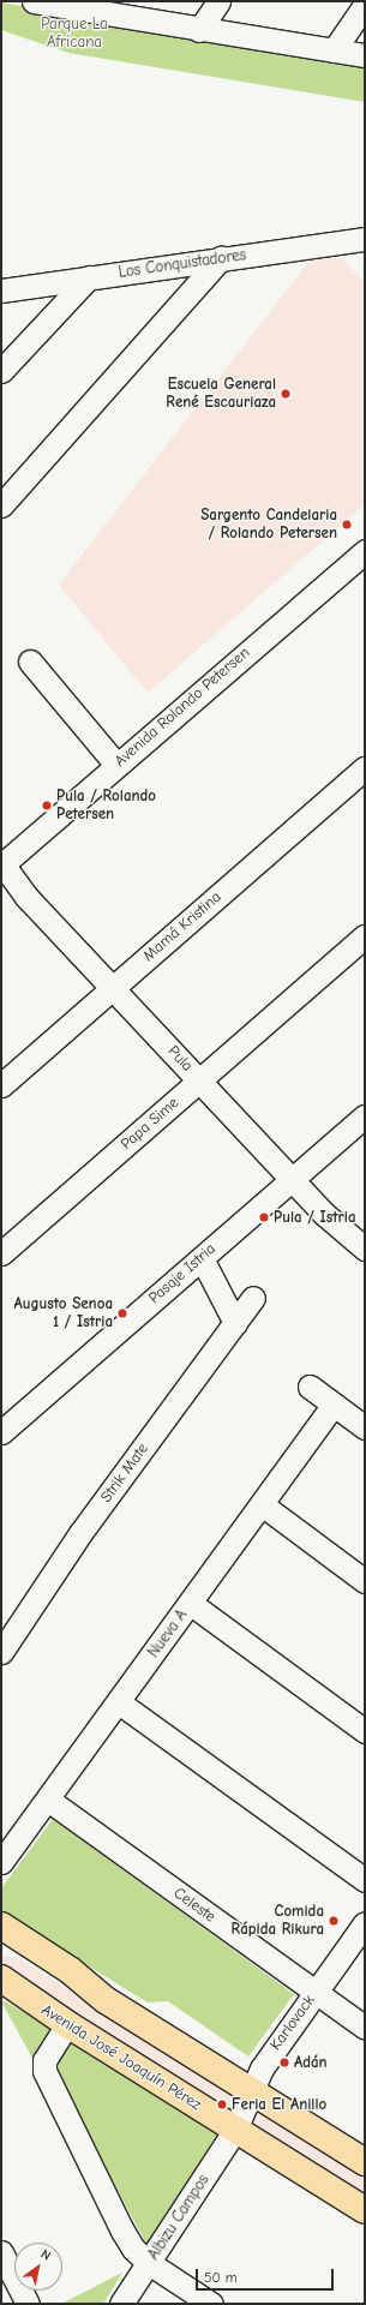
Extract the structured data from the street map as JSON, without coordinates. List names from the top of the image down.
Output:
{
  "streets": {
    "main road": ["Avenida José Joaquín Pérez"],
    "street": [
      "Los Conquistadores",
      "Avenida Rolando Petersen",
      "Mamá Kristina",
      "Pula",
      "Papa Sime",
      "Pasaje Istria",
      "Strik Mate",
      "Nueva A",
      "Celeste",
      "Karlovack",
      "Albizu Campos"
    ]
  },
  "crossings": [
    ["Avenida Rolando Petersen", "Pula"],
    ["Mamá Kristina", "Pula"],
    ["Pula", "Papa Sime"],
    ["Pula", "Pasaje Istria"],
    ["Nueva A", "Celeste"],
    ["Celeste", "Karlovack"],
    ["Karlovack", "Avenida José Joaquín Pérez"],
    ["Karlovack", "Albizu Campos"],
    ["Avenida José Joaquín Pérez", "Albizu Campos"]
  ],
  "parks": ["Parque La Africana"],
  "places": [
    "Escuela General René Escauriaza",
    "Sargento Candelaria / Rolando Petersen",
    "Pula / Rolando Petersen",
    "Pula / Istria",
    "Augusto Senoa 1 / Istria",
    "Comida Rápida Rikura",
    "Adán",
    "Feria El Anillo"
  ],
  "scale_bar": "50 m",
  "north": "top right"
}
